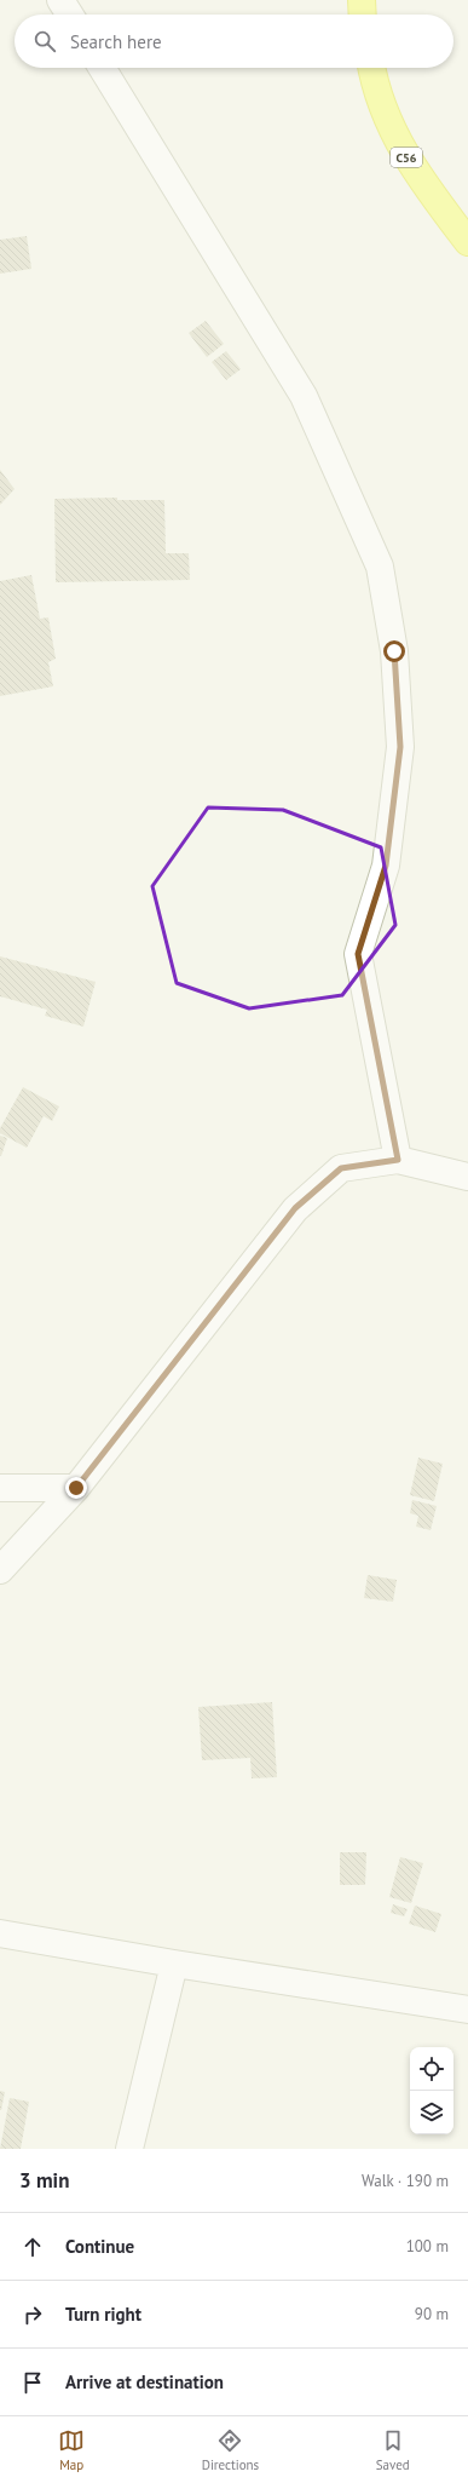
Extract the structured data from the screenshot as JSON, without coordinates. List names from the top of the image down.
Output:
{
  "streets": {
    "highway": ["C56"]
  },
  "page": {
    "search": "Search here",
    "heading": ["3 min", "Walk · 190 m"],
    "list": [
      ["Continue", "100 m"],
      ["Turn right", "90 m"],
      "Arrive at destination"
    ],
    "nav": ["Map", "Directions", "Saved"]
  }
}
